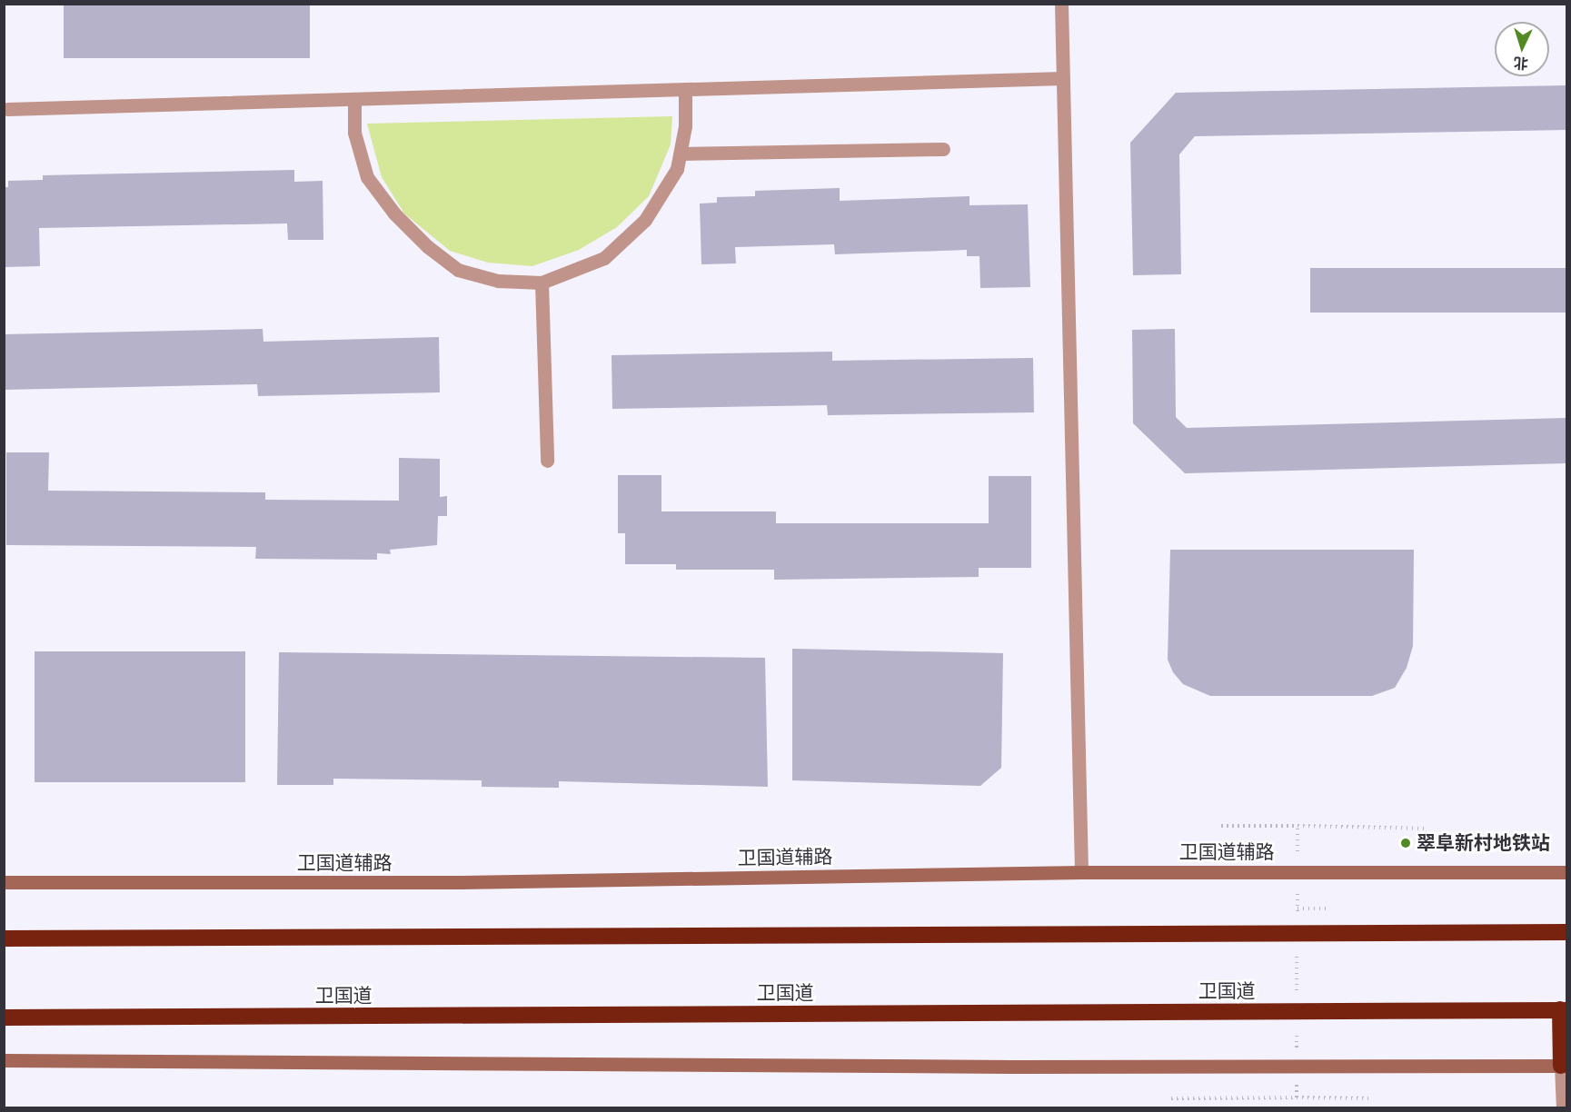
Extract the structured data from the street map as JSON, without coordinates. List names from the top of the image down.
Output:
{
  "streets": {
    "highway": ["卫国道"],
    "main road": ["卫国道辅路"]
  },
  "places": ["翠阜新村地铁站"],
  "north": "bottom"
}
